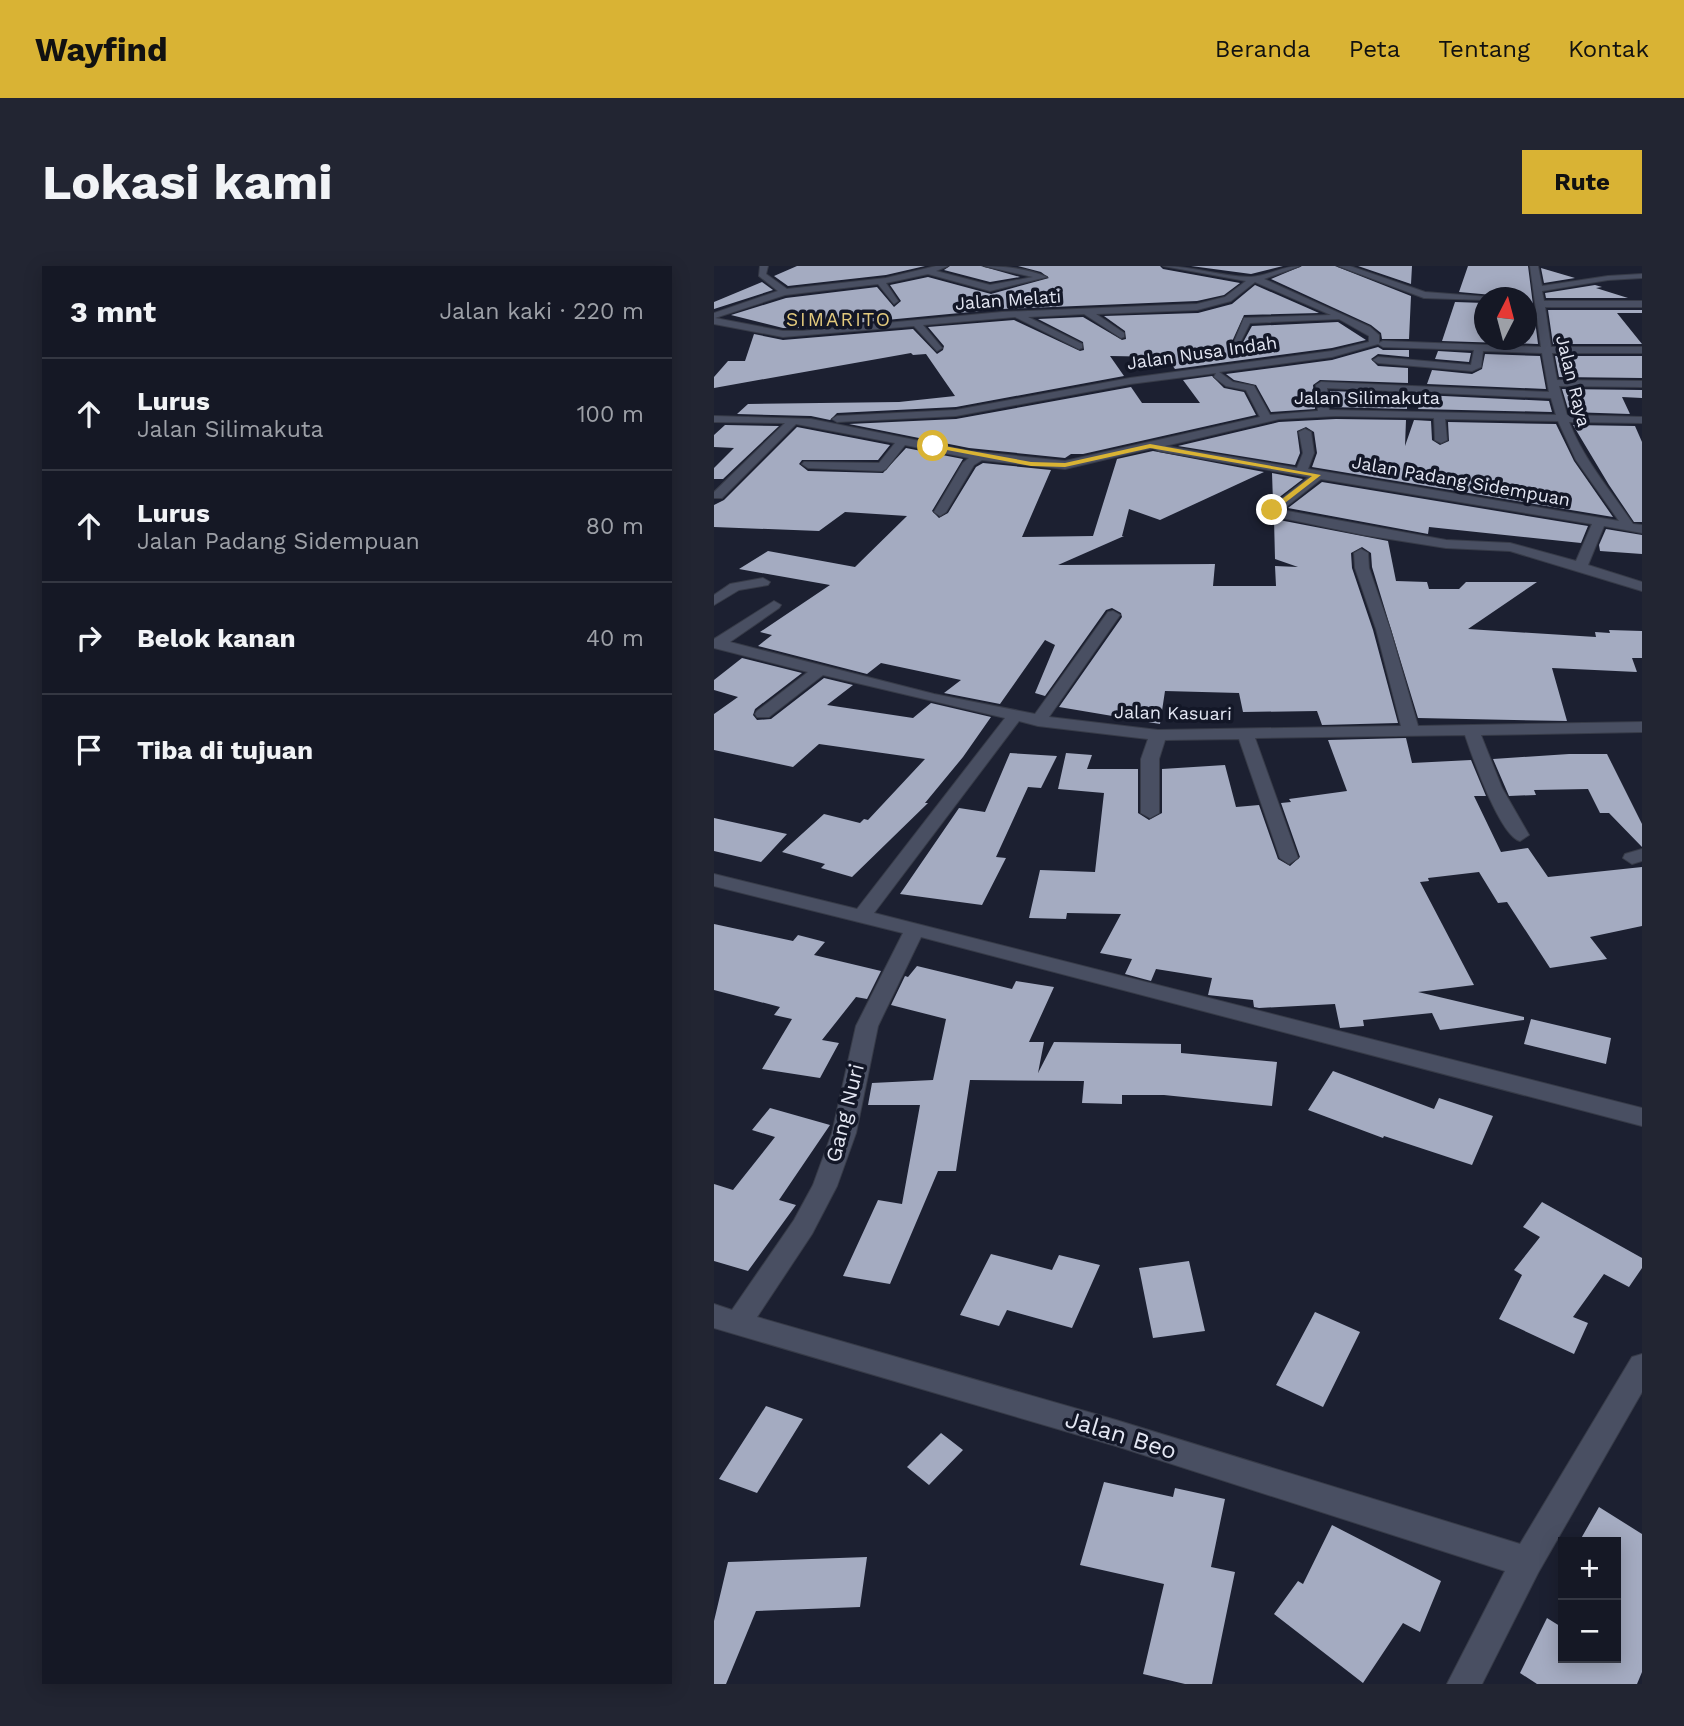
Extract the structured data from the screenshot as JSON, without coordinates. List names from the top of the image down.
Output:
{
  "streets": {
    "street": [
      "Jalan Melati",
      "Jalan Nusa Indah",
      "Jalan Raya",
      "Jalan Silimakuta",
      "Jalan Padang Sidempuan",
      "Jalan Kasuari",
      "Gang Nuri",
      "Jalan Beo"
    ]
  },
  "crossings": [
    ["Jalan Melati", "Jalan Nusa Indah"],
    ["Jalan Nusa Indah", "Jalan Silimakuta"],
    ["Jalan Raya", "Jalan Silimakuta"],
    ["Jalan Raya", "Jalan Padang Sidempuan"],
    ["Jalan Silimakuta", "Jalan Padang Sidempuan"],
    ["Gang Nuri", "Jalan Beo"]
  ],
  "districts": ["SIMARITO"],
  "north": "top",
  "page": {
    "header": "Wayfind",
    "nav": [
      "Beranda",
      "Peta",
      "Tentang",
      "Kontak"
    ],
    "buttons": "Rute",
    "title": "Lokasi kami",
    "heading": ["3 mnt", "Jalan kaki · 220 m"],
    "list": [
      ["Lurus", "Jalan Silimakuta", "100 m"],
      ["Lurus", "Jalan Padang Sidempuan", "80 m"],
      ["Belok kanan", "40 m"],
      "Tiba di tujuan"
    ],
    "map_buttons": ["+", "−"]
  }
}
